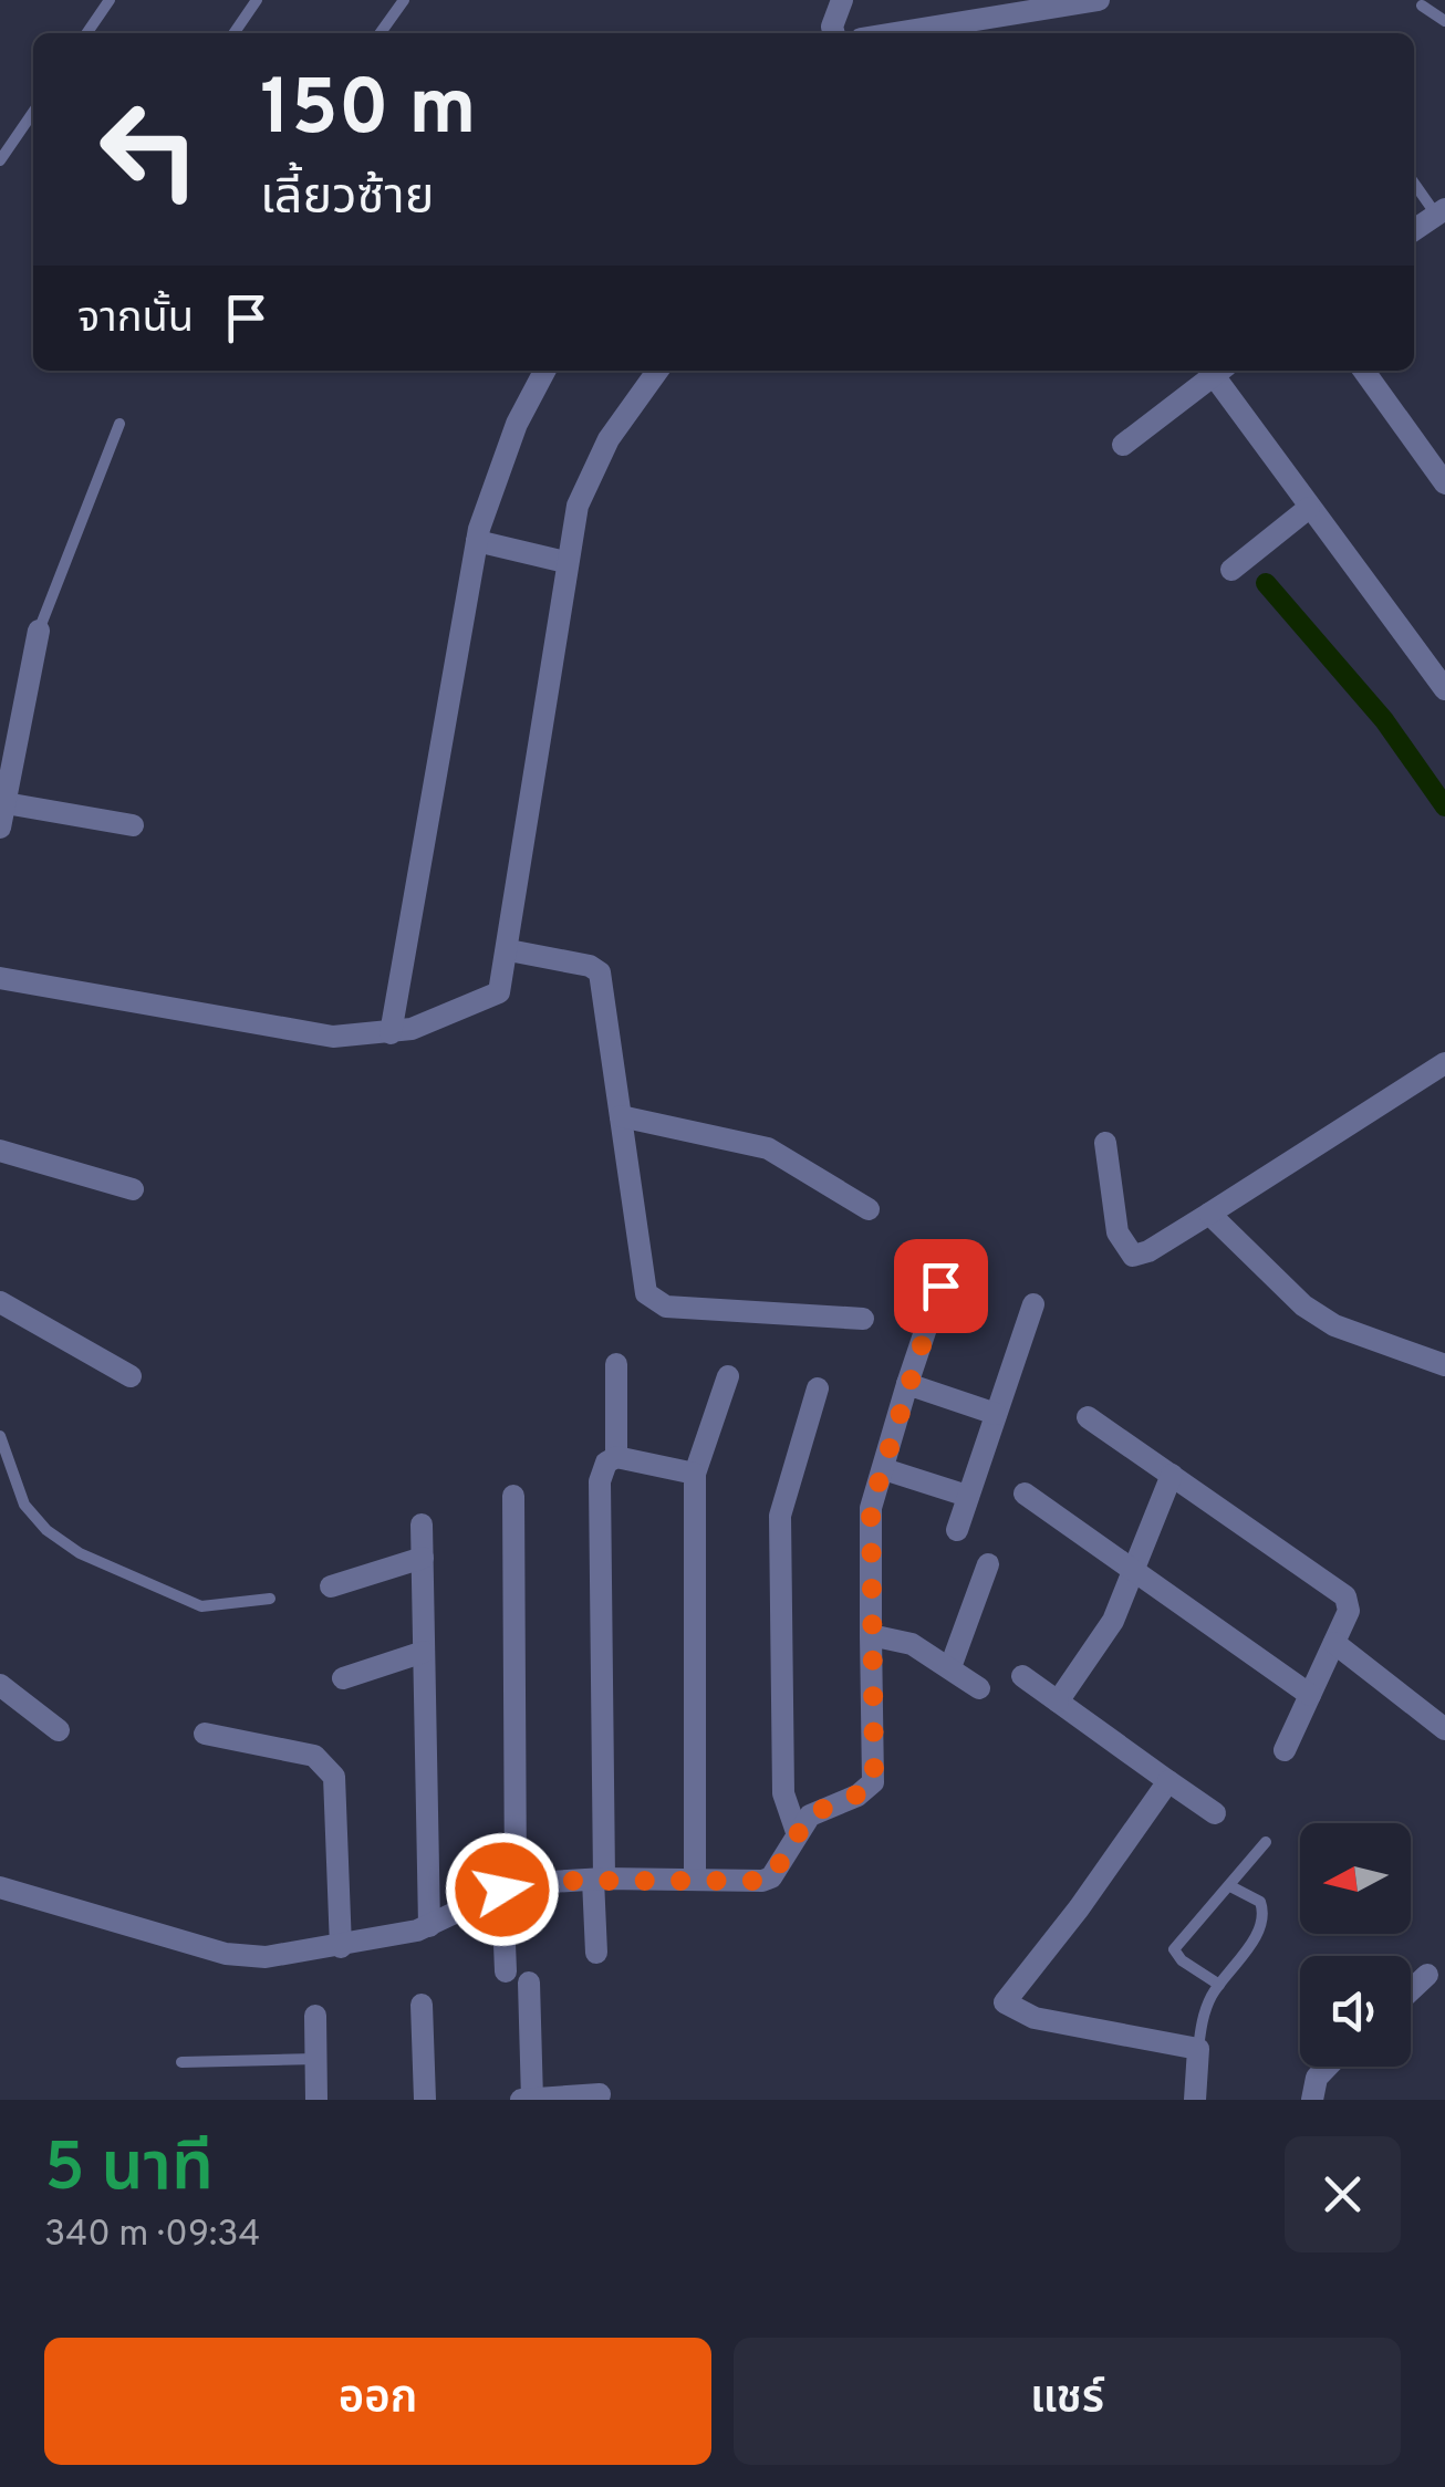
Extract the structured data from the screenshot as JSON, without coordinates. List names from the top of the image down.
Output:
{
  "north": "left",
  "page": {
    "turn": ["150 m", "เลี้ยวซ้าย"],
    "then": "จากนั้น",
    "heading": ["5 นาที", "340 m · 09:34"],
    "buttons": ["ออก", "แชร์"]
  }
}
